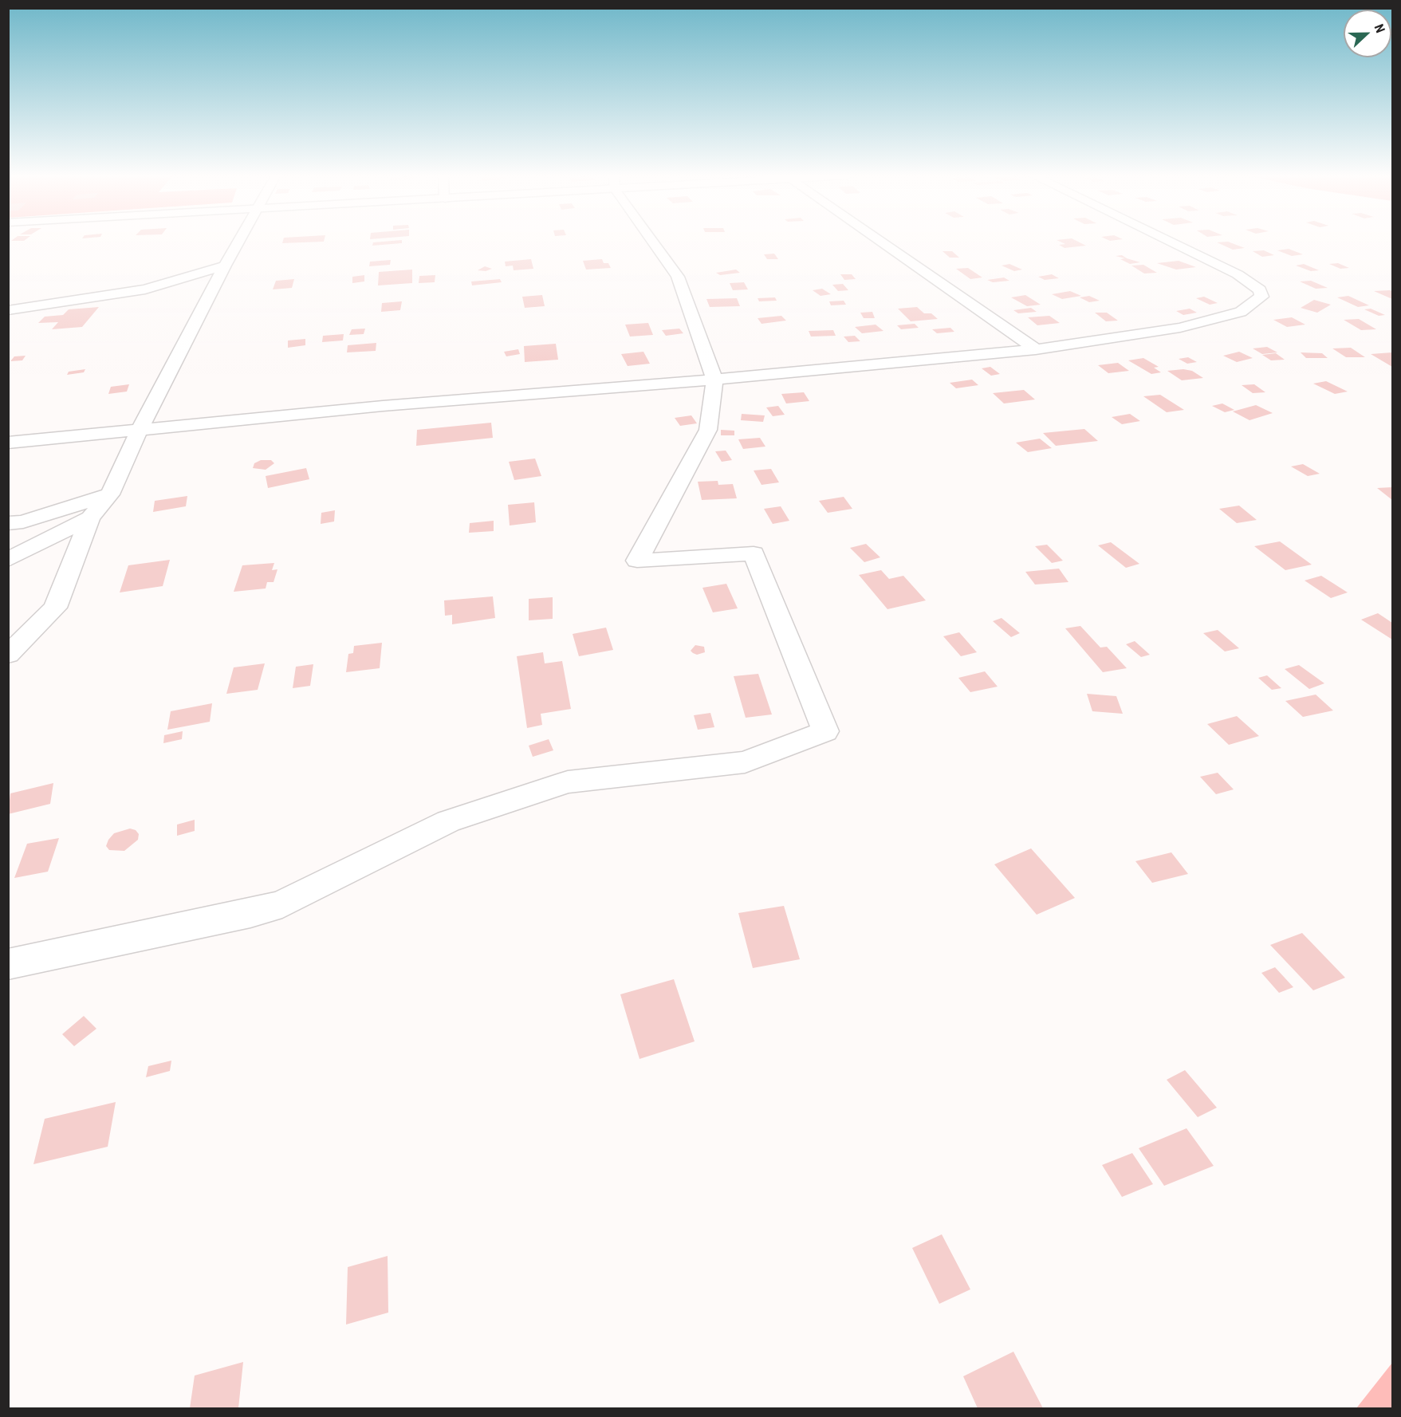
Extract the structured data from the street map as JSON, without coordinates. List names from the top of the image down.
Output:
{
  "north": "right"
}
